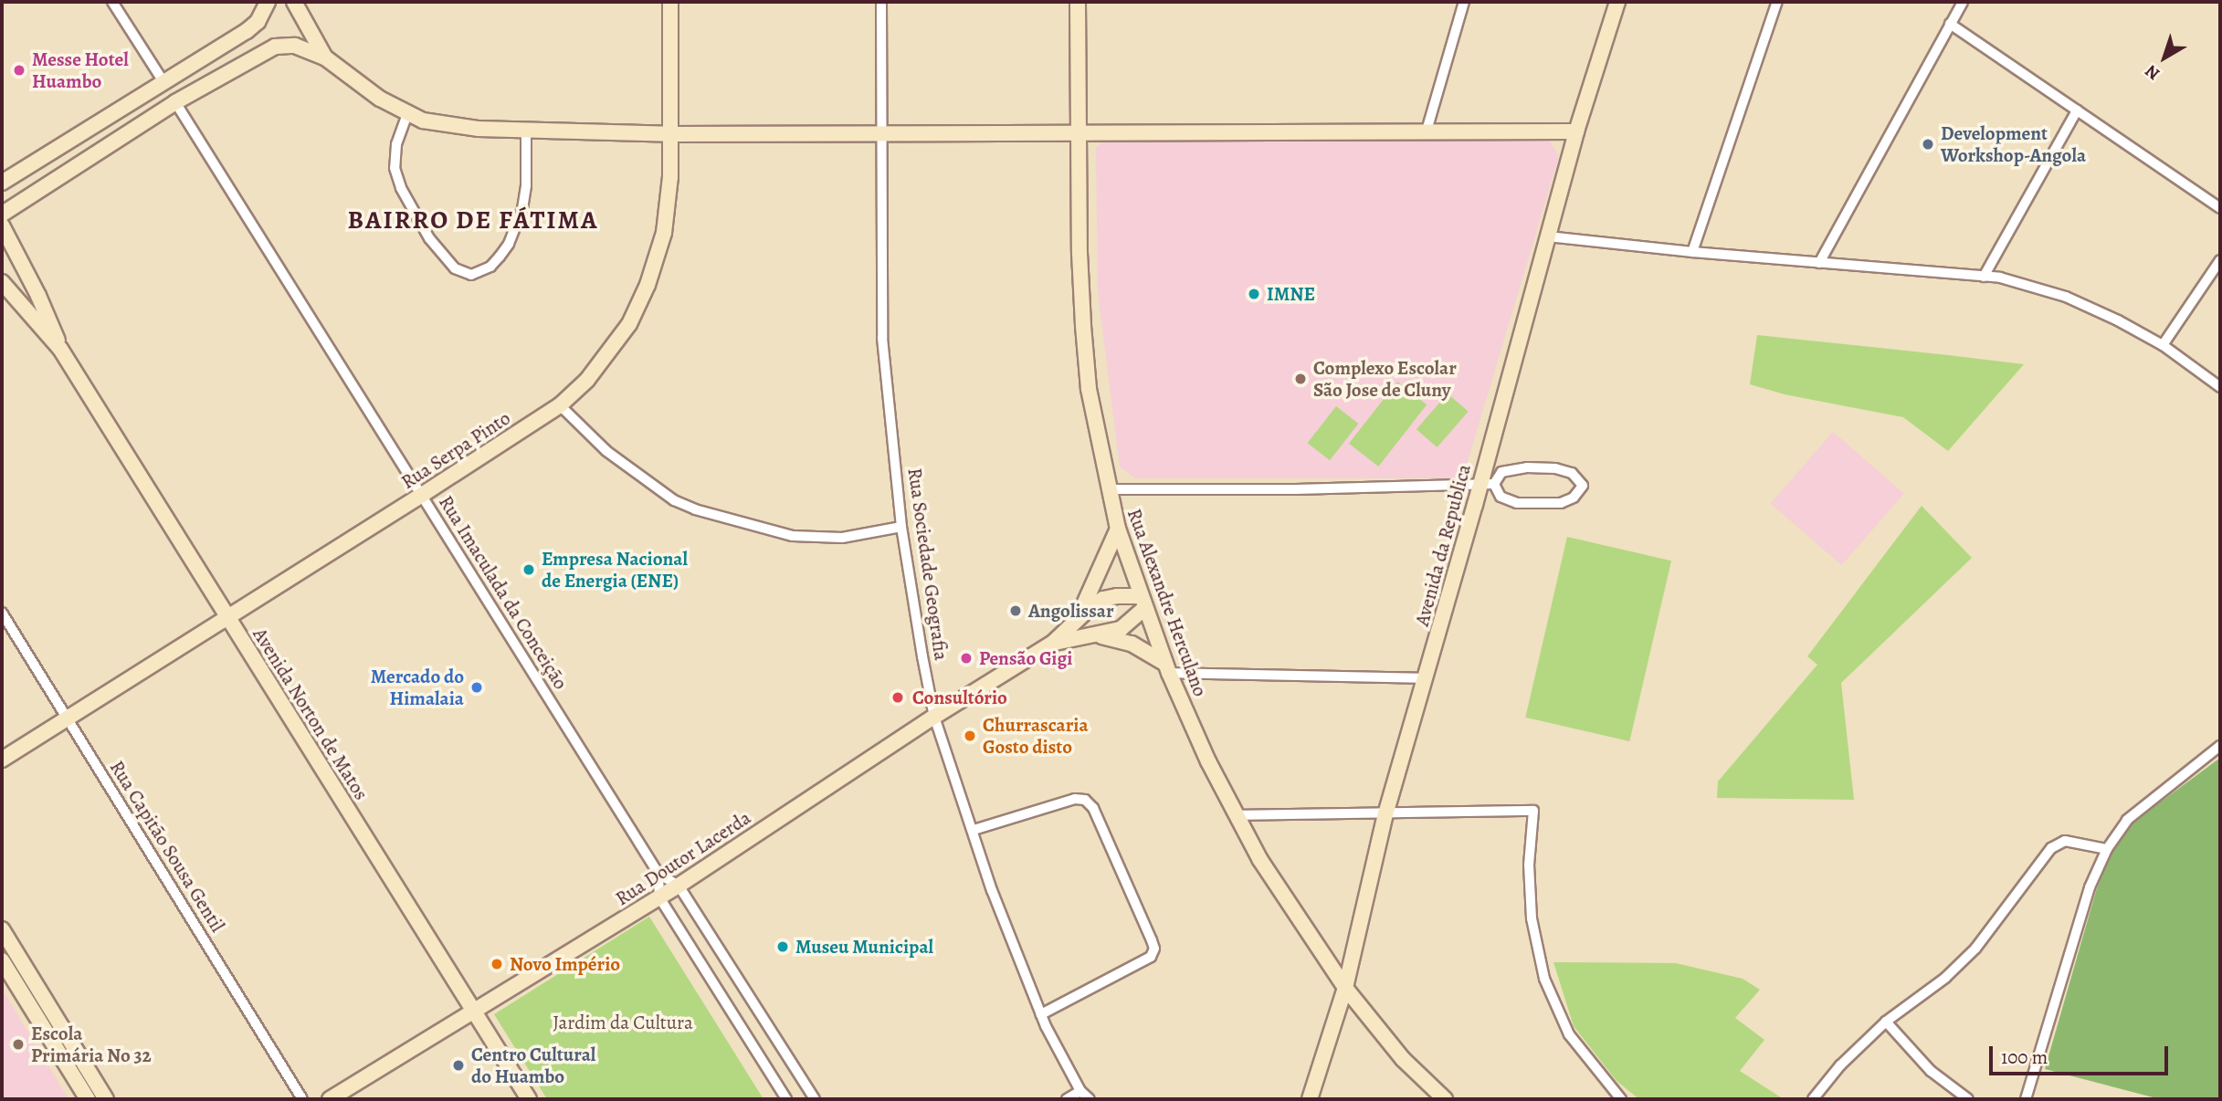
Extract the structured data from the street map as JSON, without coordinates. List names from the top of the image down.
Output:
{
  "streets": {
    "street": [
      "Rua Serpa Pinto",
      "Avenida da Republica",
      "Rua Sociedade Geografia",
      "Rua Imaculada da Conceição",
      "Rua Alexandre Herculano",
      "Avenida Norton de Matos",
      "Rua Capitão Sousa Gentil",
      "Rua Doutor Lacerda"
    ]
  },
  "crossings": [
    ["Rua Serpa Pinto", "Rua Imaculada da Conceição"],
    ["Rua Serpa Pinto", "Avenida Norton de Matos"],
    ["Rua Serpa Pinto", "Rua Capitão Sousa Gentil"],
    ["Avenida da Republica", "Rua Alexandre Herculano"],
    ["Rua Sociedade Geografia", "Rua Doutor Lacerda"],
    ["Rua Imaculada da Conceição", "Rua Doutor Lacerda"],
    ["Rua Alexandre Herculano", "Rua Doutor Lacerda"],
    ["Avenida Norton de Matos", "Rua Doutor Lacerda"]
  ],
  "districts": ["BAIRRO DE FÁTIMA"],
  "parks": ["Jardim da Cultura"],
  "places": [
    "Messe Hotel Huambo",
    "Development Workshop-Angola",
    "IMNE",
    "Complexo Escolar São Jose de Cluny",
    "Empresa Nacional de Energia (ENE)",
    "Angolissar",
    "Pensão Gigi",
    "Mercado do Himalaia",
    "Consultório",
    "Churrascaria Gosto disto",
    "Museu Municipal",
    "Novo Império",
    "Escola Primária No 32",
    "Centro Cultural do Huambo"
  ],
  "scale_bar": "100 m",
  "north": "bottom left"
}
